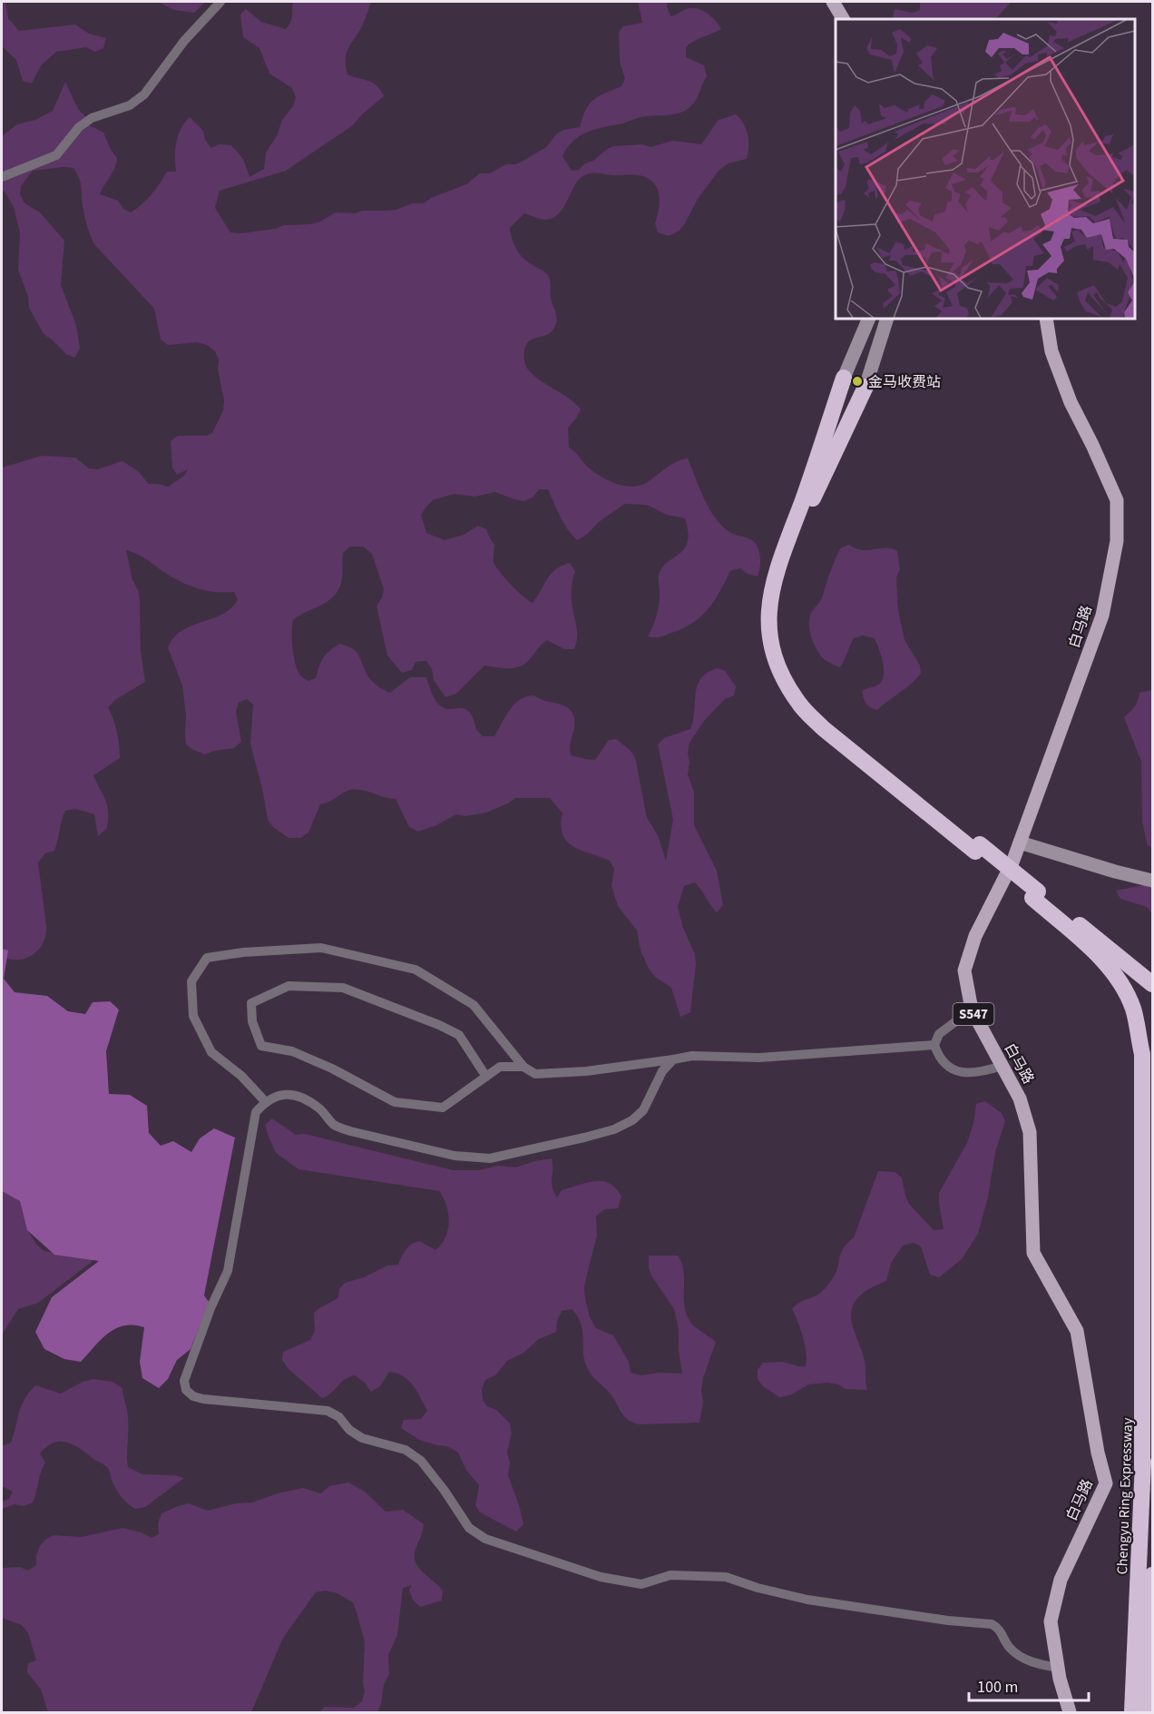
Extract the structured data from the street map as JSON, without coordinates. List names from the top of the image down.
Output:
{
  "streets": {
    "highway": ["Chengyu Ring Expressway"],
    "main road": ["白马路", "S547"]
  },
  "places": ["金马收费站"],
  "scale_bar": "100 m"
}
